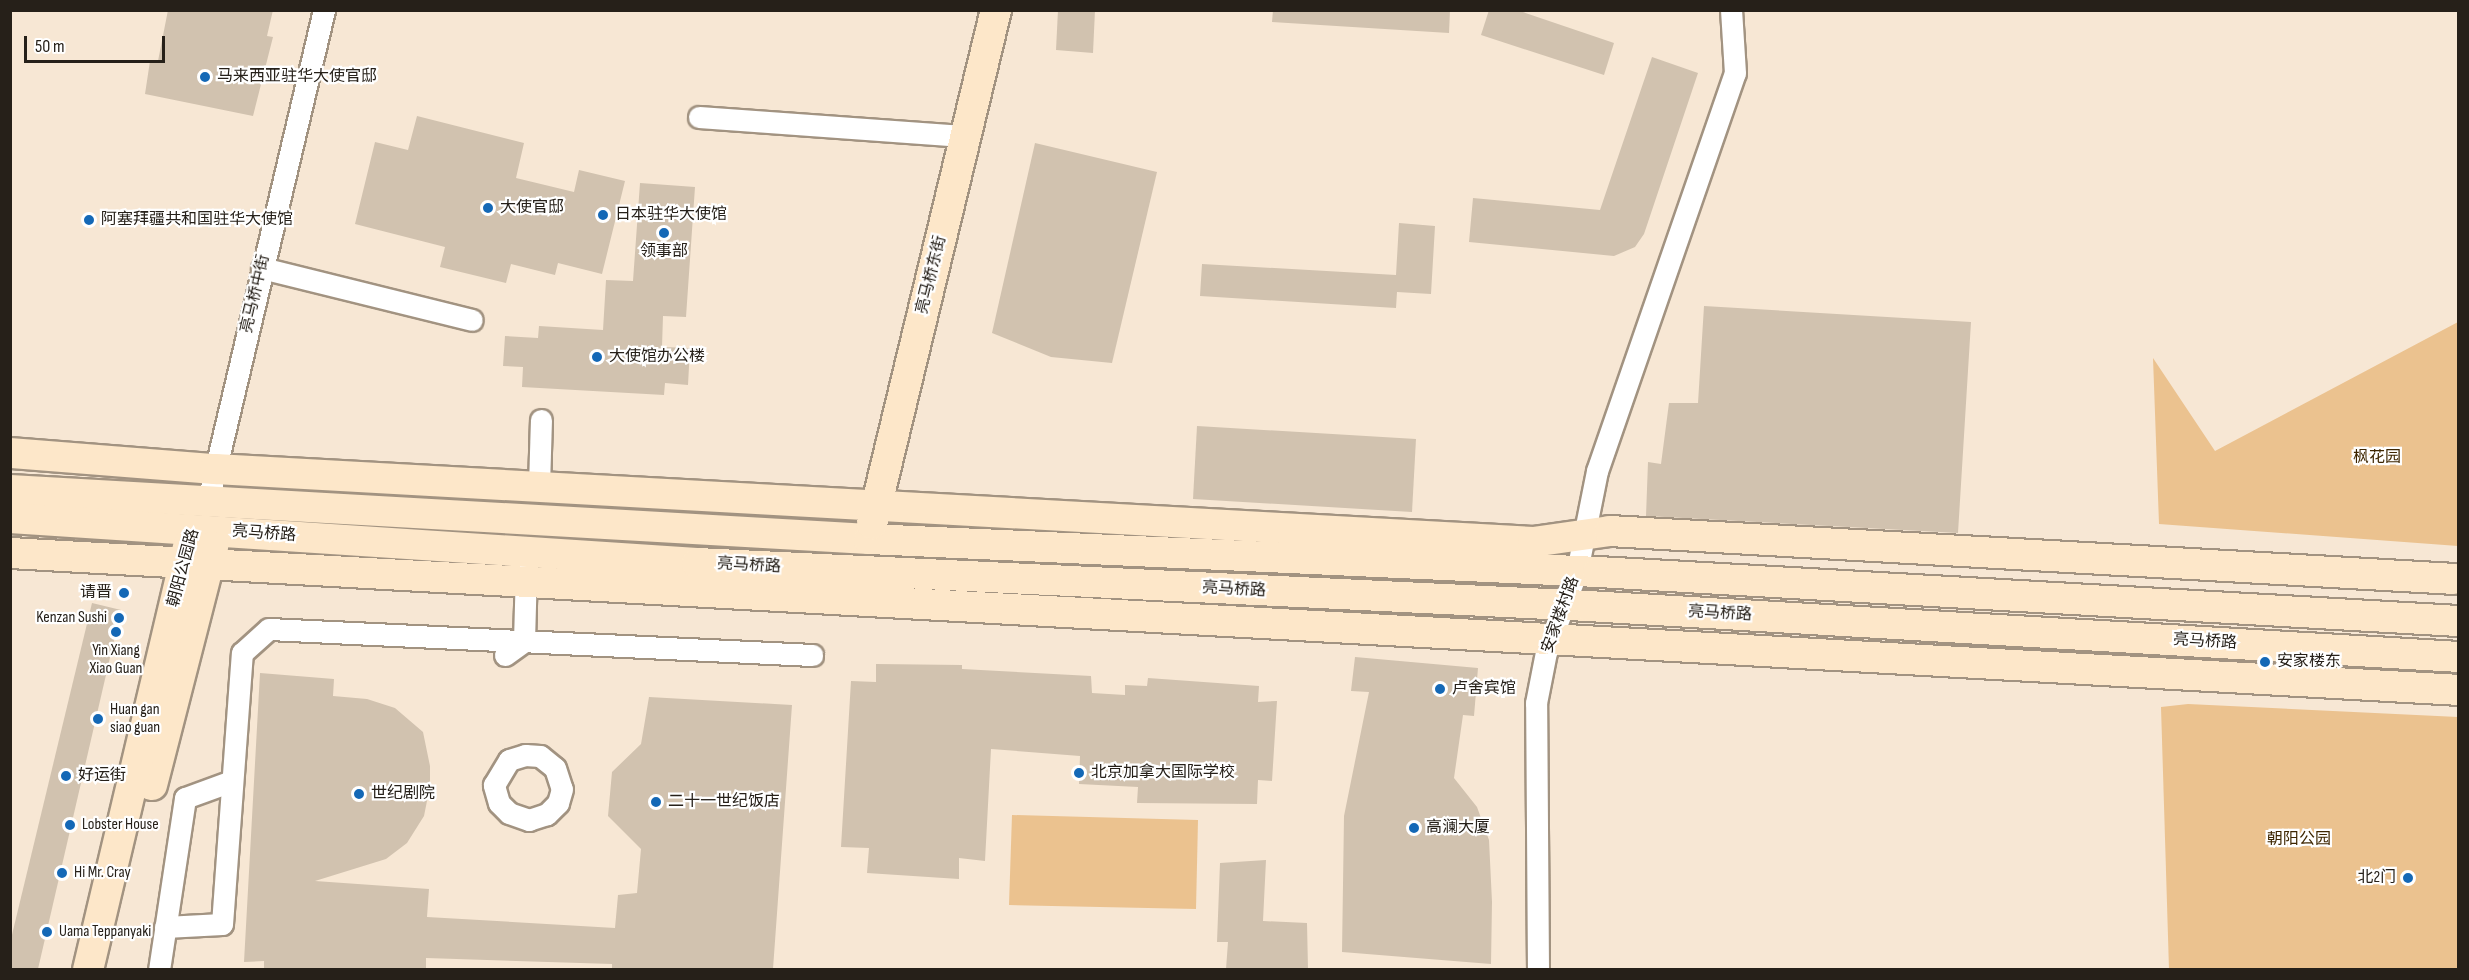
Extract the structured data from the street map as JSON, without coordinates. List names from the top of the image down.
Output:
{
  "streets": {
    "main road": ["亮马桥东街", "亮马桥路", "朝阳公园路"],
    "street": ["亮马桥中街", "安家楼村路"]
  },
  "crossings": [
    ["亮马桥东街", "亮马桥路"],
    ["亮马桥中街", "亮马桥路"],
    ["亮马桥中街", "朝阳公园路"],
    ["亮马桥路", "朝阳公园路"],
    ["亮马桥路", "安家楼村路"]
  ],
  "parks": ["枫花园", "朝阳公园"],
  "places": [
    "马来西亚驻华大使官邸",
    "大使官邸",
    "日本驻华大使馆",
    "阿塞拜疆共和国驻华大使馆",
    "领事部",
    "大使馆办公楼",
    "请晋",
    "Kenzan Sushi",
    "Yin Xiang Xiao Guan",
    "安家楼东",
    "卢舍宾馆",
    "Huan gan siao guan",
    "北京加拿大国际学校",
    "好运街",
    "世纪剧院",
    "二十一世纪饭店",
    "Lobster House",
    "高澜大厦",
    "Hi Mr. Cray",
    "北2门",
    "Uama Teppanyaki"
  ],
  "scale_bar": "50 m"
}
